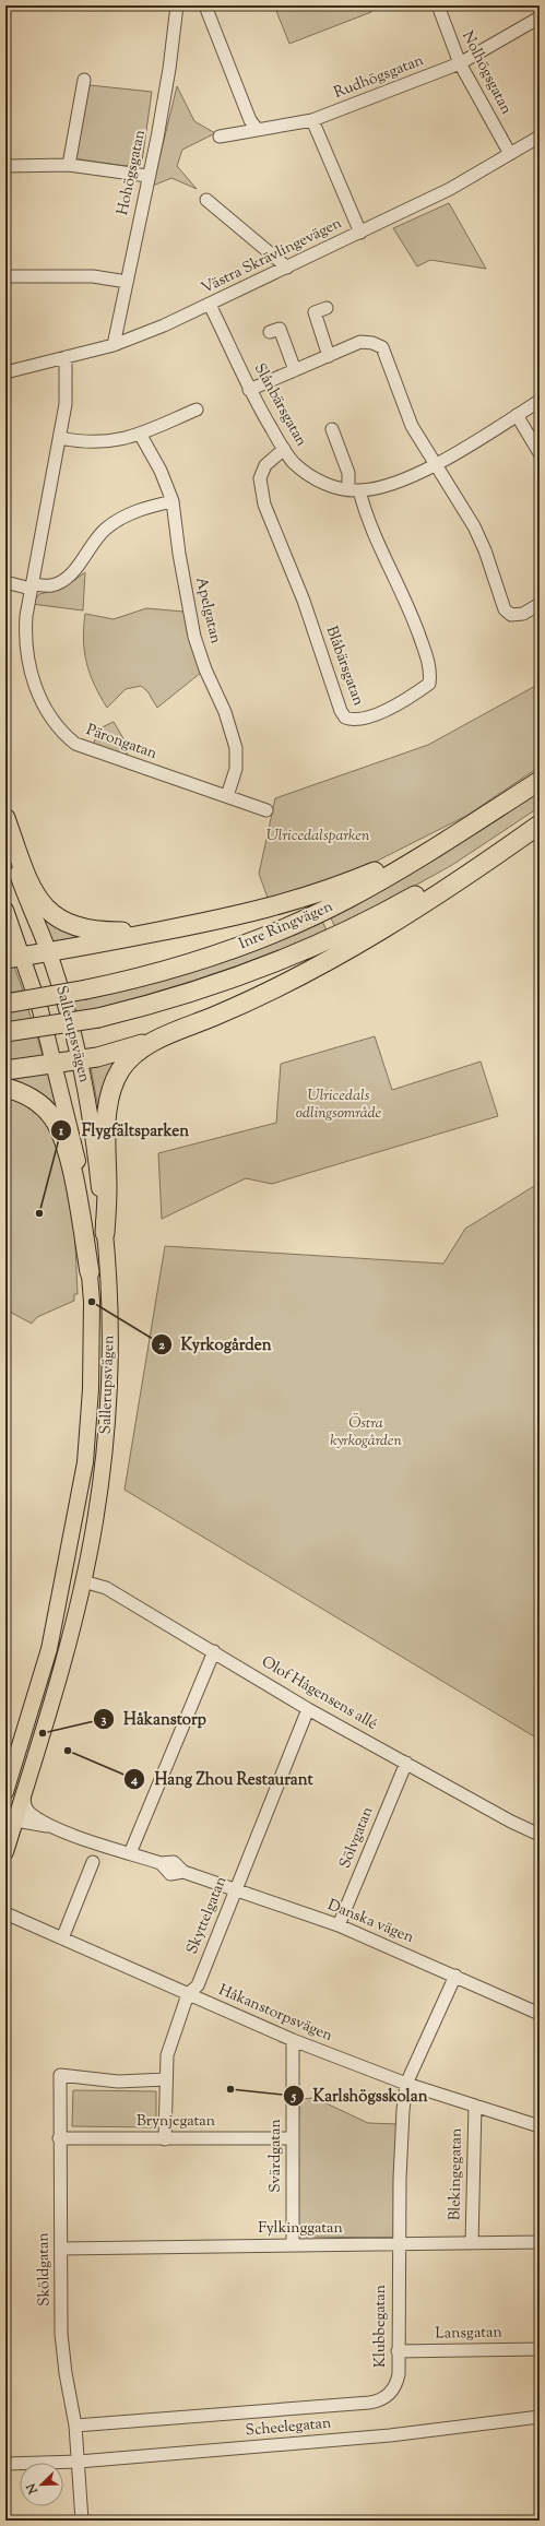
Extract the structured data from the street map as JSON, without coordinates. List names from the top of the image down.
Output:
{
  "streets": {
    "highway": ["Inre Ringvägen"],
    "main road": ["Sallerupsvägen"],
    "street": [
      "Nolhögsgatan",
      "Rudhögsgatan",
      "Hohögsgatan",
      "Västra Skrävlingevägen",
      "Slånbärsgatan",
      "Apelgatan",
      "Blåbärsgatan",
      "Pärongatan",
      "Olof Hågensens allé",
      "Sölvgatan",
      "Skyttelgatan",
      "Danska vägen",
      "Håkanstorpsvägen",
      "Brynjegatan",
      "Svärdgatan",
      "Blekingegatan",
      "Fylkinggatan",
      "Sköldgatan",
      "Klubbegatan",
      "Lansgatan",
      "Scheelegatan"
    ]
  },
  "crossings": [
    ["Nolhögsgatan", "Rudhögsgatan"],
    ["Nolhögsgatan", "Västra Skrävlingevägen"],
    ["Hohögsgatan", "Västra Skrävlingevägen"],
    ["Västra Skrävlingevägen", "Slånbärsgatan"],
    ["Västra Skrävlingevägen", "Pärongatan"],
    ["Slånbärsgatan", "Blåbärsgatan"],
    ["Apelgatan", "Pärongatan"],
    ["Sallerupsvägen", "Olof Hågensens allé"],
    ["Sallerupsvägen", "Danska vägen"],
    ["Olof Hågensens allé", "Sölvgatan"],
    ["Olof Hågensens allé", "Skyttelgatan"],
    ["Sölvgatan", "Danska vägen"],
    ["Skyttelgatan", "Danska vägen"],
    ["Skyttelgatan", "Håkanstorpsvägen"],
    ["Skyttelgatan", "Brynjegatan"],
    ["Skyttelgatan", "Sköldgatan"],
    ["Danska vägen", "Klubbegatan"],
    ["Håkanstorpsvägen", "Svärdgatan"],
    ["Håkanstorpsvägen", "Blekingegatan"],
    ["Håkanstorpsvägen", "Klubbegatan"],
    ["Brynjegatan", "Svärdgatan"],
    ["Brynjegatan", "Sköldgatan"],
    ["Svärdgatan", "Fylkinggatan"],
    ["Blekingegatan", "Fylkinggatan"],
    ["Fylkinggatan", "Sköldgatan"],
    ["Fylkinggatan", "Klubbegatan"],
    ["Sköldgatan", "Klubbegatan"],
    ["Sköldgatan", "Scheelegatan"],
    ["Klubbegatan", "Lansgatan"]
  ],
  "parks": ["Ulricedalsparken", "Ulricedals odlingsområde", "Östra kyrkogården"],
  "places": [
    "Flygfältsparken",
    "Kyrkogården",
    "Håkanstorp",
    "Hang Zhou Restaurant",
    "Karlshögsskolan"
  ],
  "north": "bottom left"
}
